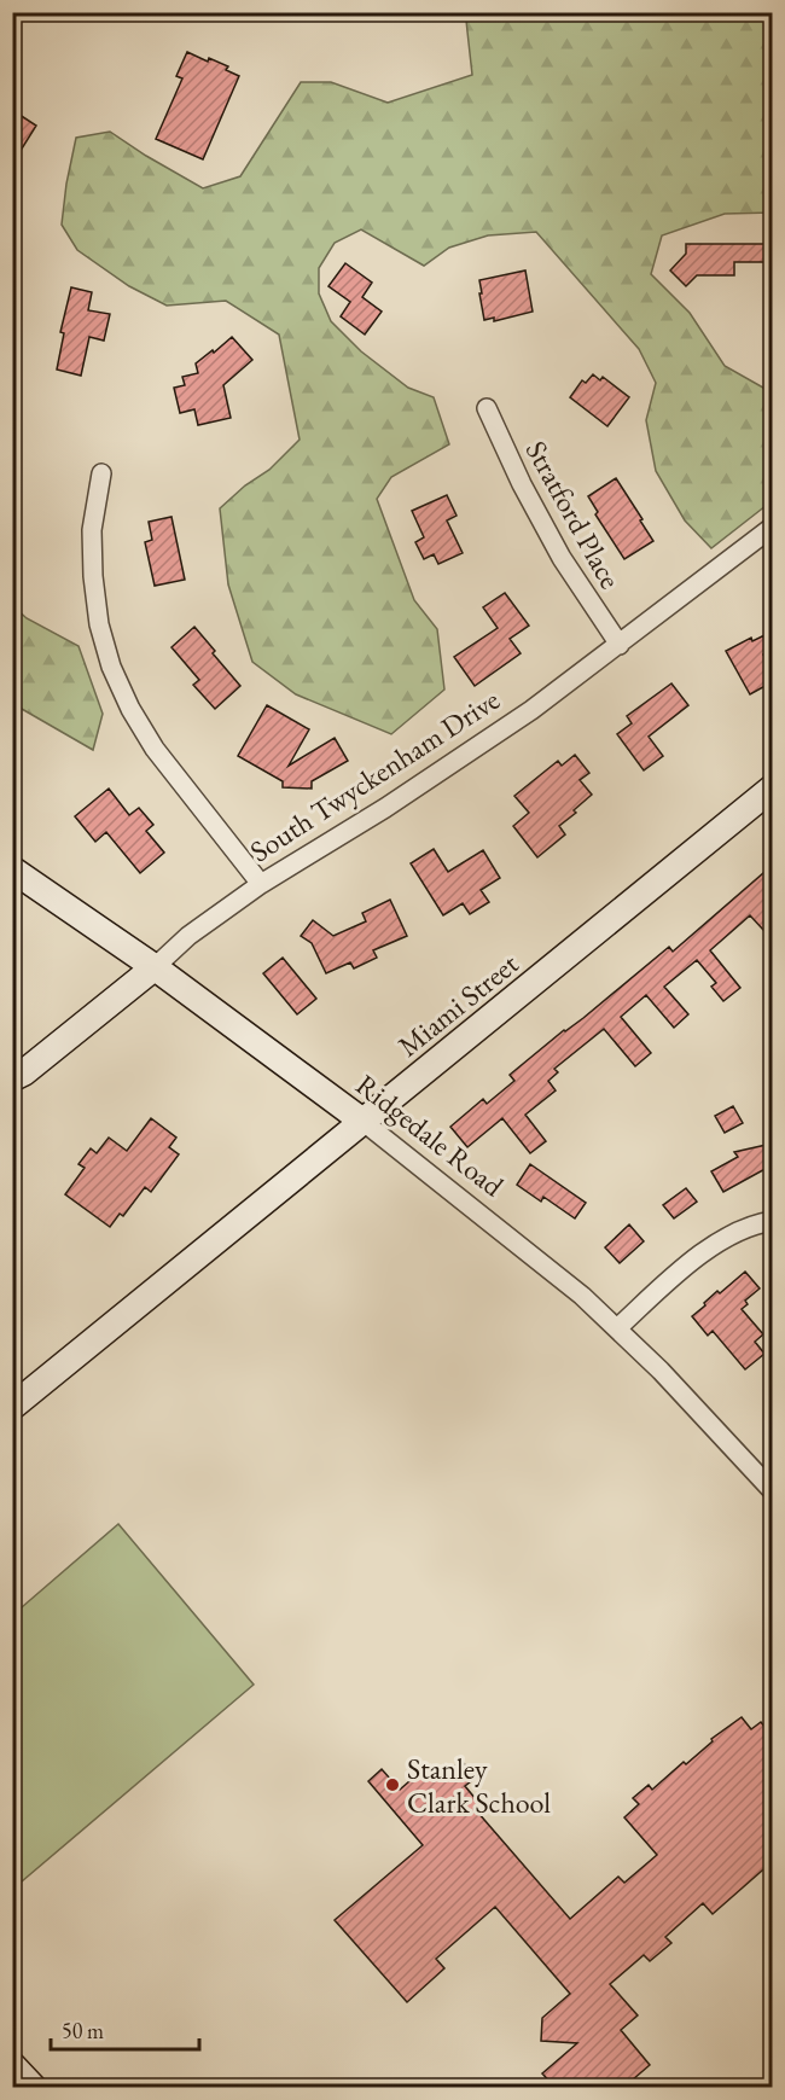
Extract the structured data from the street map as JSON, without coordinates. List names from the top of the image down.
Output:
{
  "streets": {
    "street": [
      "Stratford Place",
      "South Twyckenham Drive",
      "Miami Street",
      "Ridgedale Road"
    ]
  },
  "crossings": [
    ["Stratford Place", "South Twyckenham Drive"],
    ["South Twyckenham Drive", "Ridgedale Road"],
    ["Miami Street", "Ridgedale Road"]
  ],
  "places": ["Stanley Clark School"],
  "scale_bar": "50 m"
}
